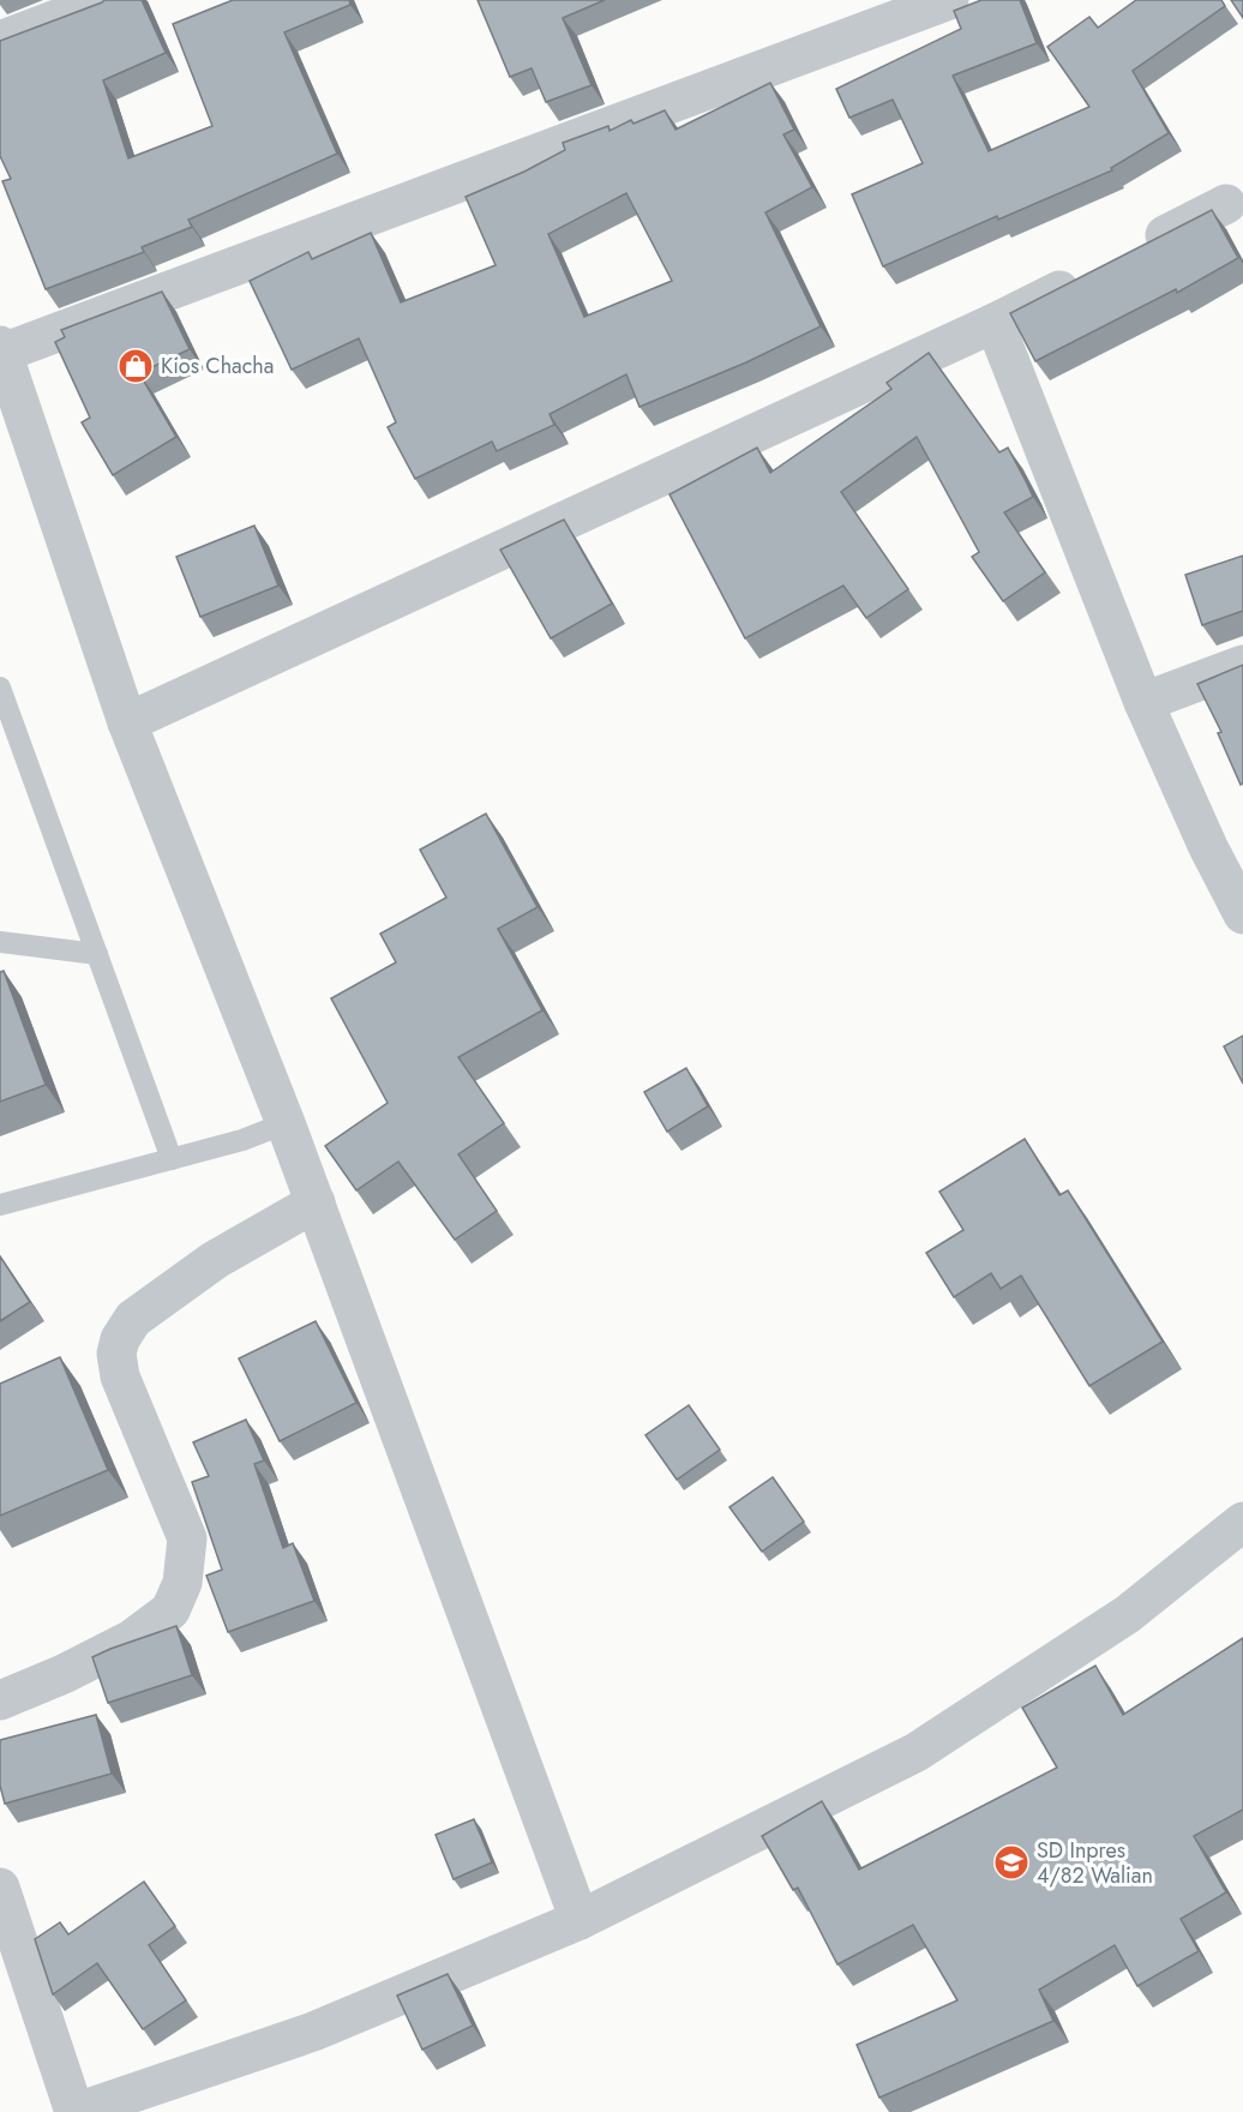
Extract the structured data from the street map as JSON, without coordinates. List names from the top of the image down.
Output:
{
  "places": {
    "shop": ["Kios Chacha"],
    "school or university": ["SD Inpres 4/82 Walian"]
  }
}
